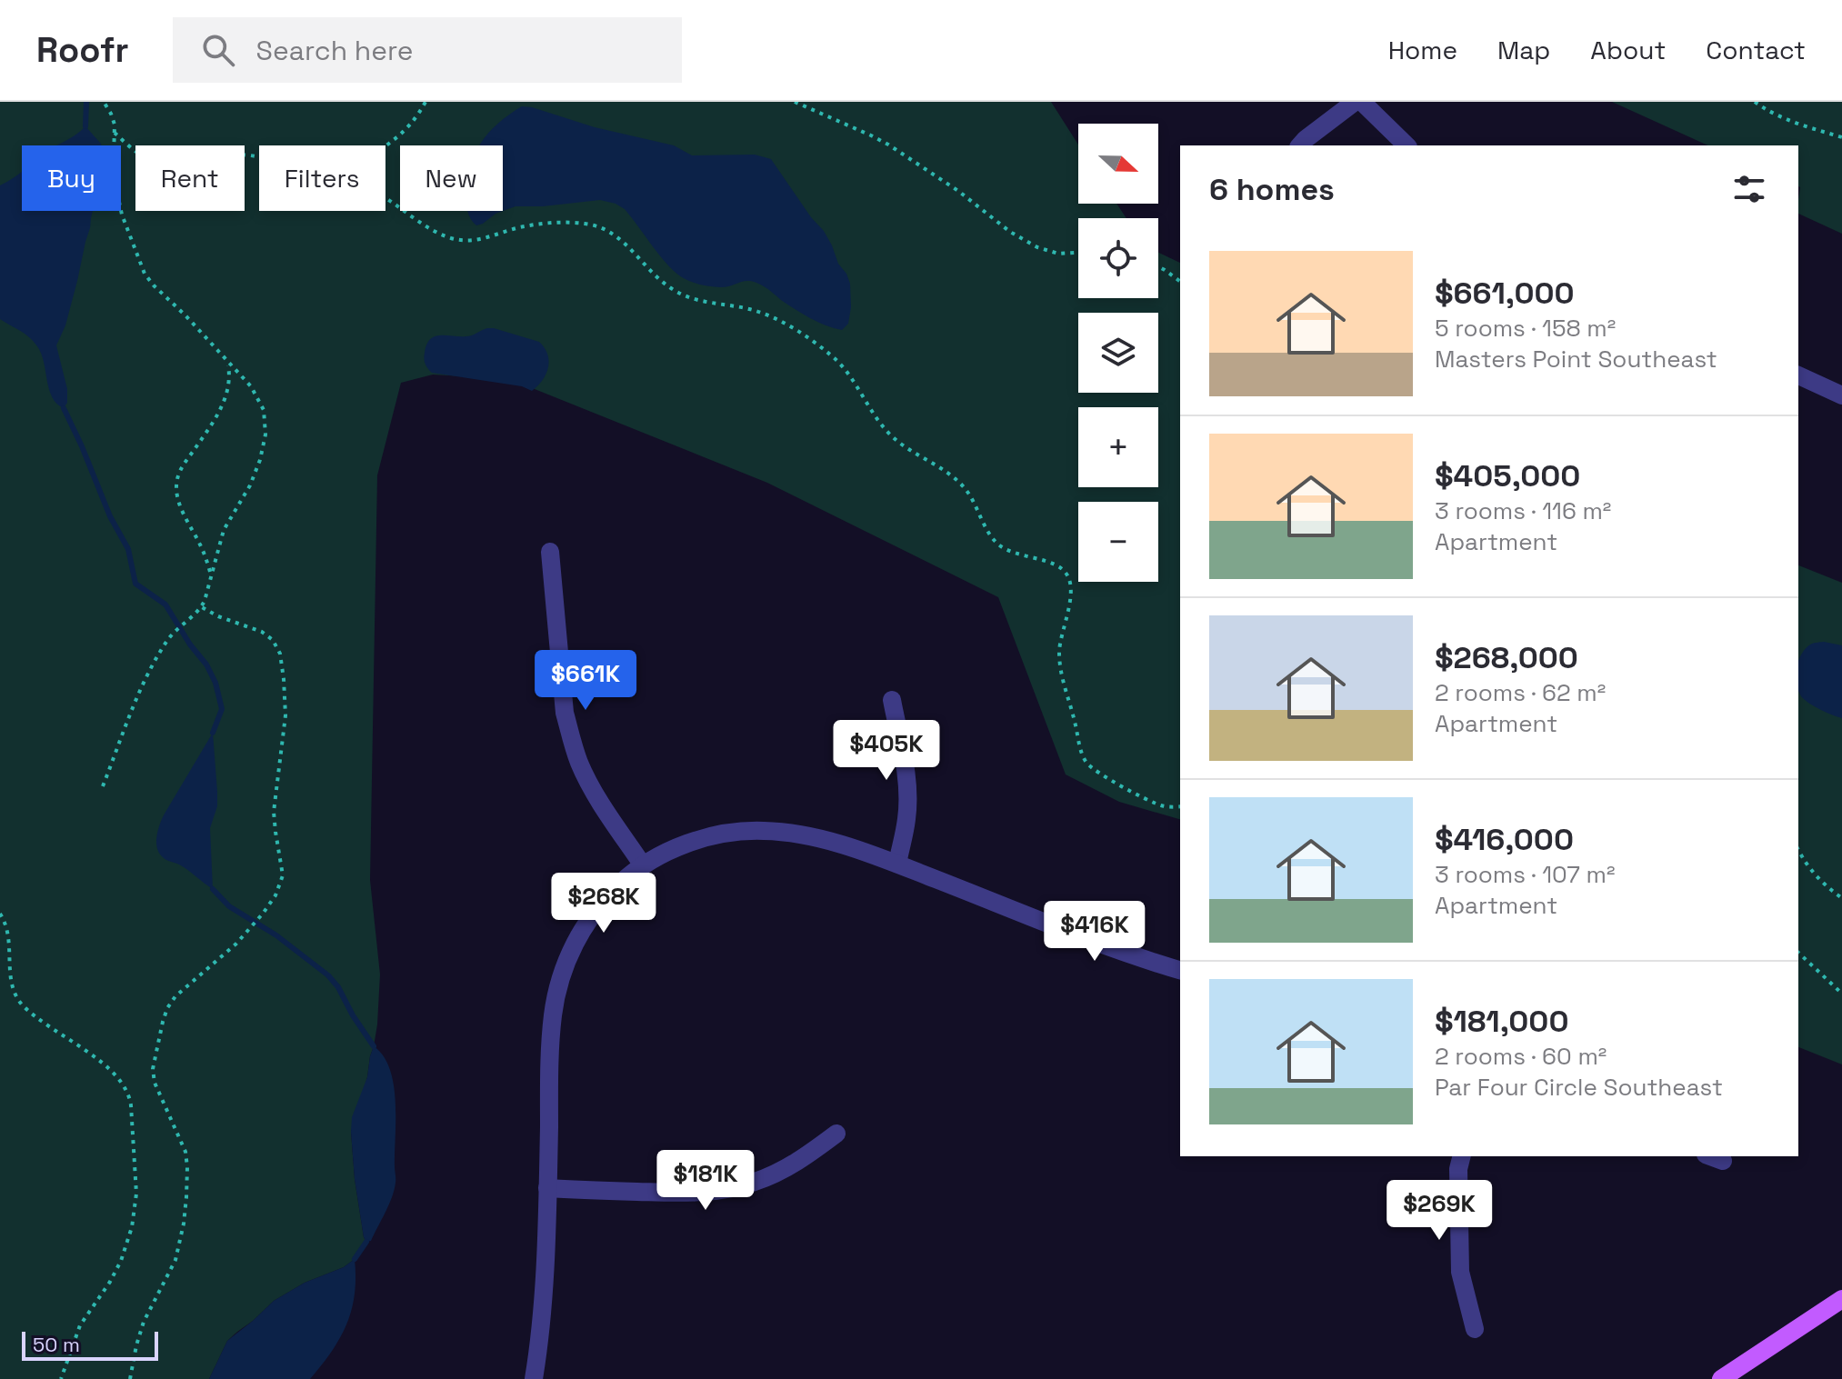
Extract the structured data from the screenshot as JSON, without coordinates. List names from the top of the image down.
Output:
{
  "scale_bar": "50 m",
  "north": "right",
  "page": {
    "header": "Roofr",
    "search": "Search here",
    "nav": [
      "Home",
      "Map",
      "About",
      "Contact"
    ],
    "map_buttons": ["+", "−"],
    "chip": [
      "Buy",
      "Rent",
      "Filters",
      "New"
    ],
    "heading": "6 homes",
    "list": [
      {
        "name": "$661,000",
        "note": "5 rooms · 158 m² · Masters Point Southeast"
      },
      {
        "name": "$405,000",
        "note": "3 rooms · 116 m² · Apartment"
      },
      {
        "name": "$268,000",
        "note": "2 rooms · 62 m² · Apartment"
      },
      {
        "name": "$416,000",
        "note": "3 rooms · 107 m² · Apartment"
      },
      {
        "name": "$181,000",
        "note": "2 rooms · 60 m² · Par Four Circle Southeast"
      }
    ],
    "price": [
      "$661K",
      "$405K",
      "$268K",
      "$416K",
      "$181K",
      "$269K"
    ],
    "scale": "50 m"
  }
}
